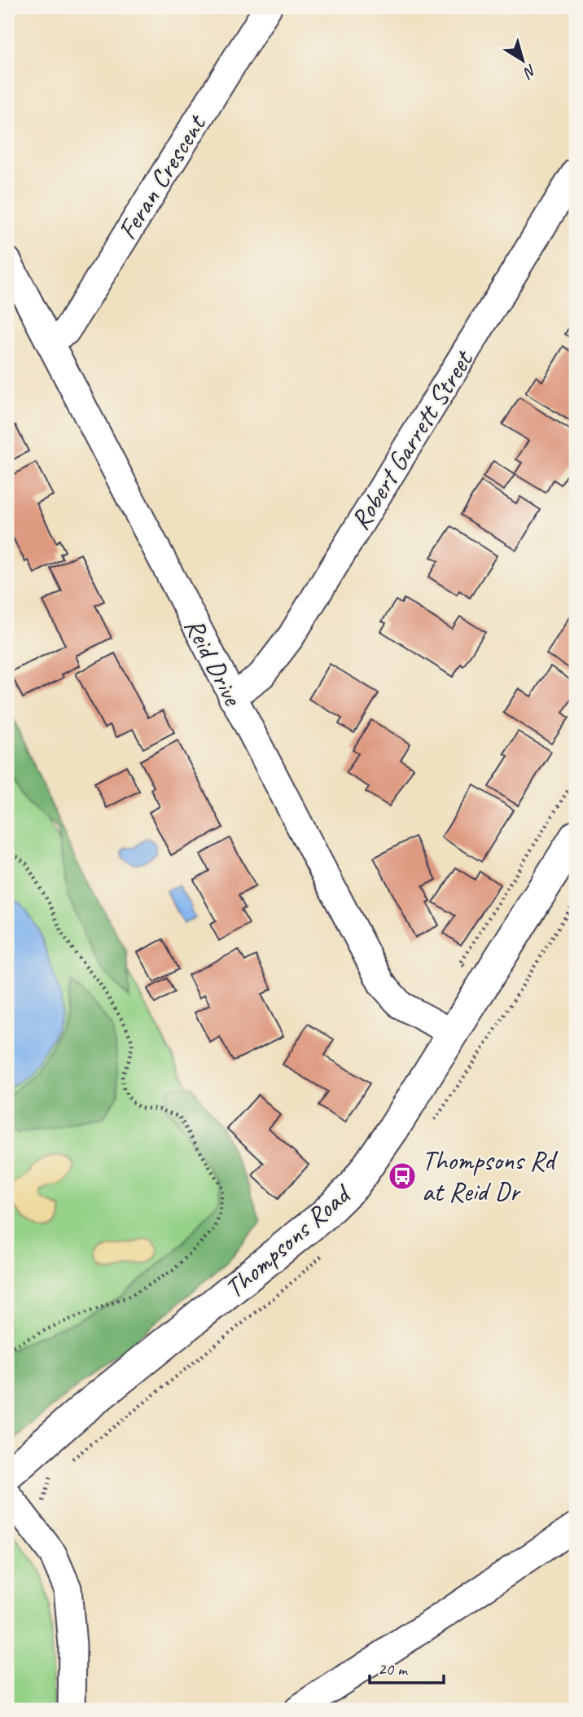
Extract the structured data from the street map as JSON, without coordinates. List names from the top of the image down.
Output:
{
  "streets": {
    "street": [
      "Feran Crescent",
      "Robert Garrett Street",
      "Reid Drive",
      "Thompsons Road"
    ]
  },
  "crossings": [
    ["Feran Crescent", "Reid Drive"],
    ["Robert Garrett Street", "Reid Drive"],
    ["Reid Drive", "Thompsons Road"]
  ],
  "places": {
    "bus stop": ["Thompsons Rd at Reid Dr"]
  },
  "scale_bar": "20 m",
  "north": "bottom right"
}
